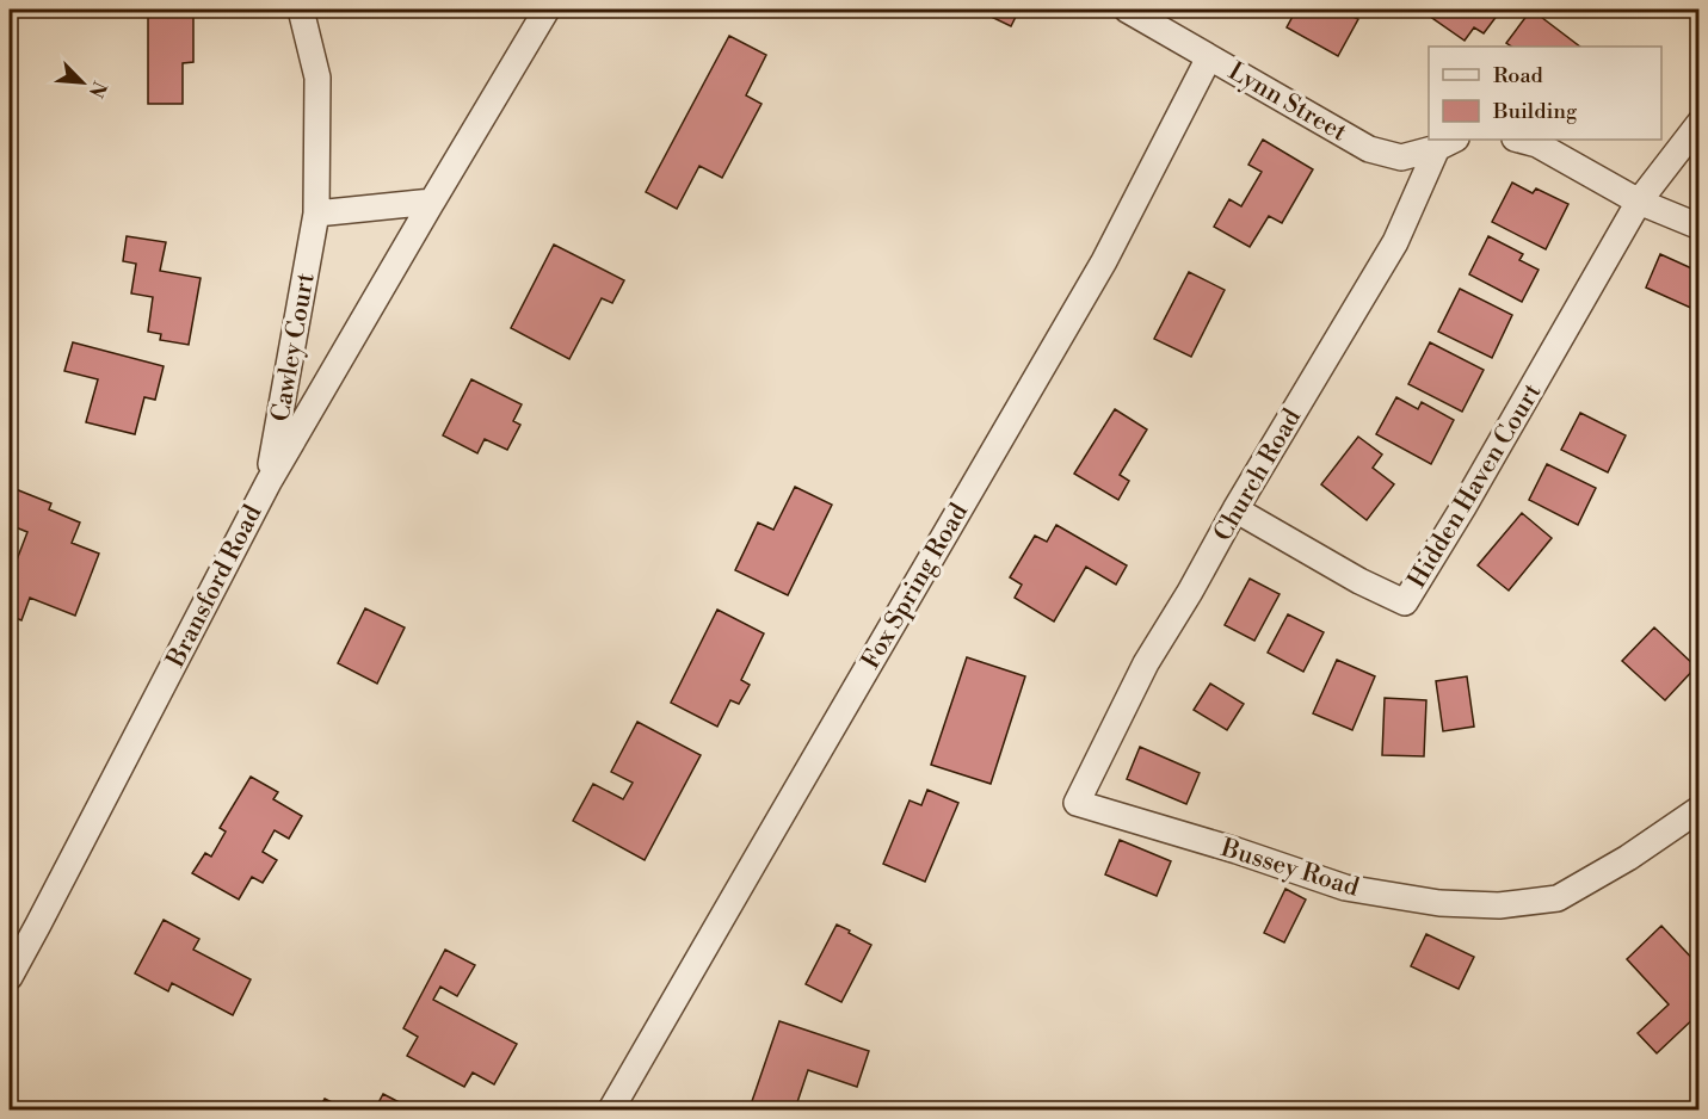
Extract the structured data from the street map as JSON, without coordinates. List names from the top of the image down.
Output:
{
  "streets": {
    "street": [
      "Lynn Street",
      "Cawley Court",
      "Church Road",
      "Hidden Haven Court",
      "Bransford Road",
      "Fox Spring Road",
      "Bussey Road"
    ]
  },
  "crossings": [
    ["Lynn Street", "Church Road"],
    ["Lynn Street", "Fox Spring Road"],
    ["Cawley Court", "Bransford Road"],
    ["Church Road", "Hidden Haven Court"],
    ["Church Road", "Bussey Road"]
  ],
  "legend": ["Road", "Building"],
  "north": "bottom right"
}
